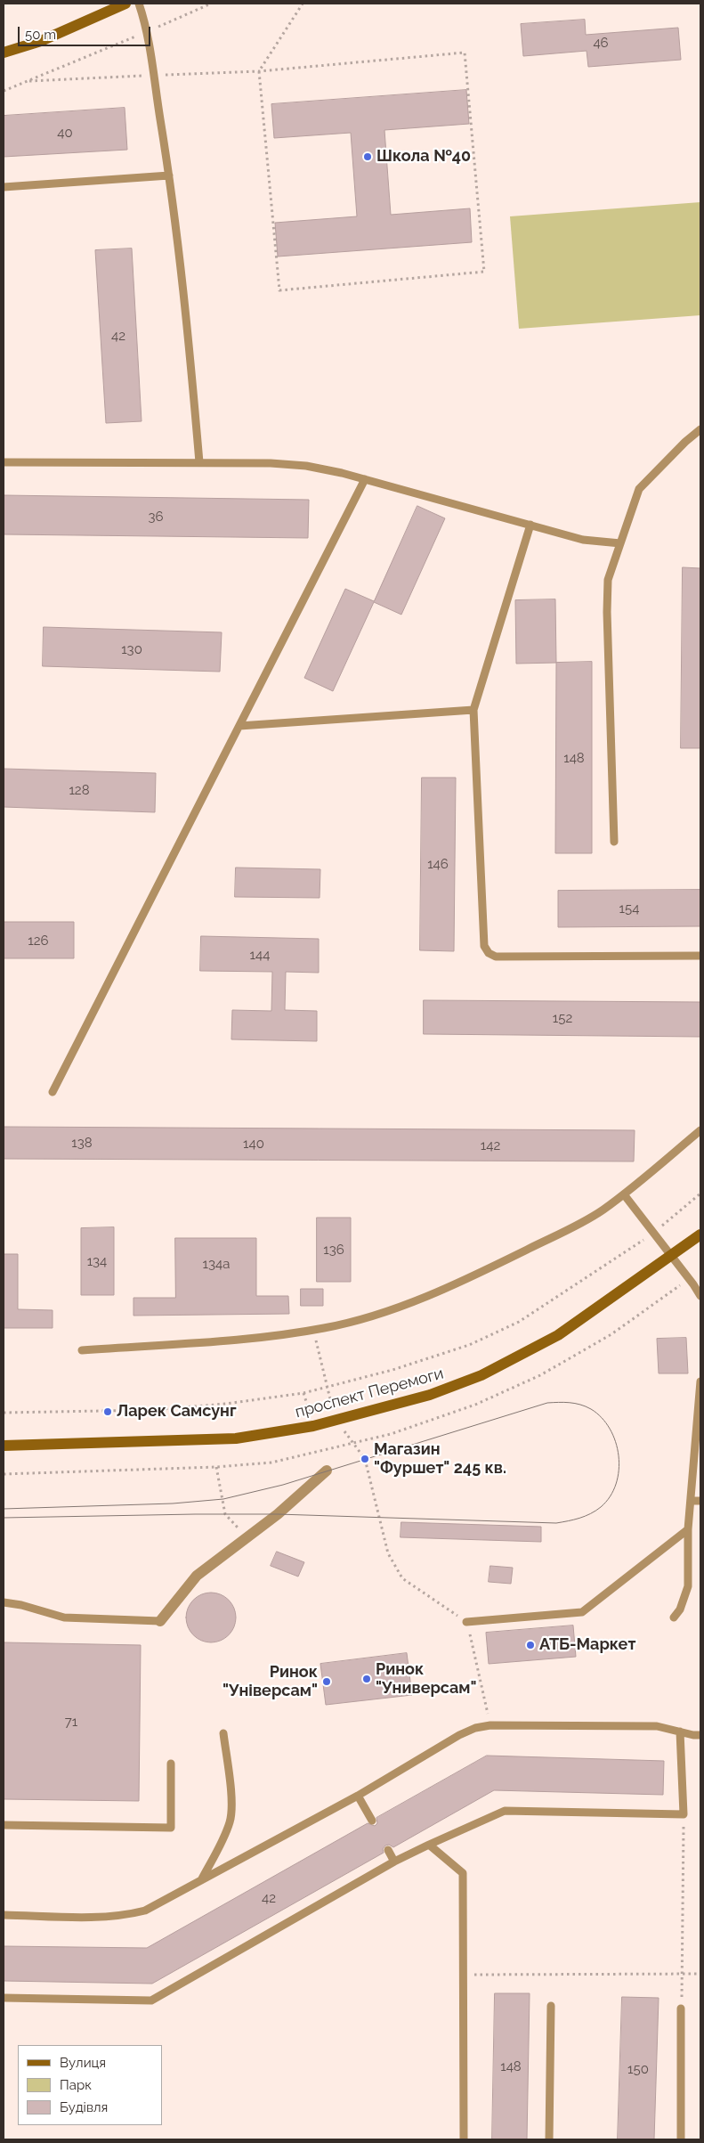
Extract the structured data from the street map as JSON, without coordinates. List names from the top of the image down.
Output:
{
  "streets": {
    "main road": ["проспект Перемоги"]
  },
  "places": [
    "Школа №40",
    "Ларек Самсунг",
    "Магазин \"Фуршет\" 245 кв.",
    "АТБ-Маркет",
    "Ринок \"Универсам\"",
    "Ринок \"Універсам\""
  ],
  "house_numbers": [
    "46",
    "40",
    "42",
    "36",
    "130",
    "148",
    "128",
    "146",
    "154",
    "126",
    "144",
    "152",
    "138",
    "140",
    "142",
    "136",
    "134",
    "134а",
    "71",
    "42",
    "148",
    "150"
  ],
  "legend": ["Вулиця", "Парк", "Будівля"],
  "scale_bar": "50 m"
}
